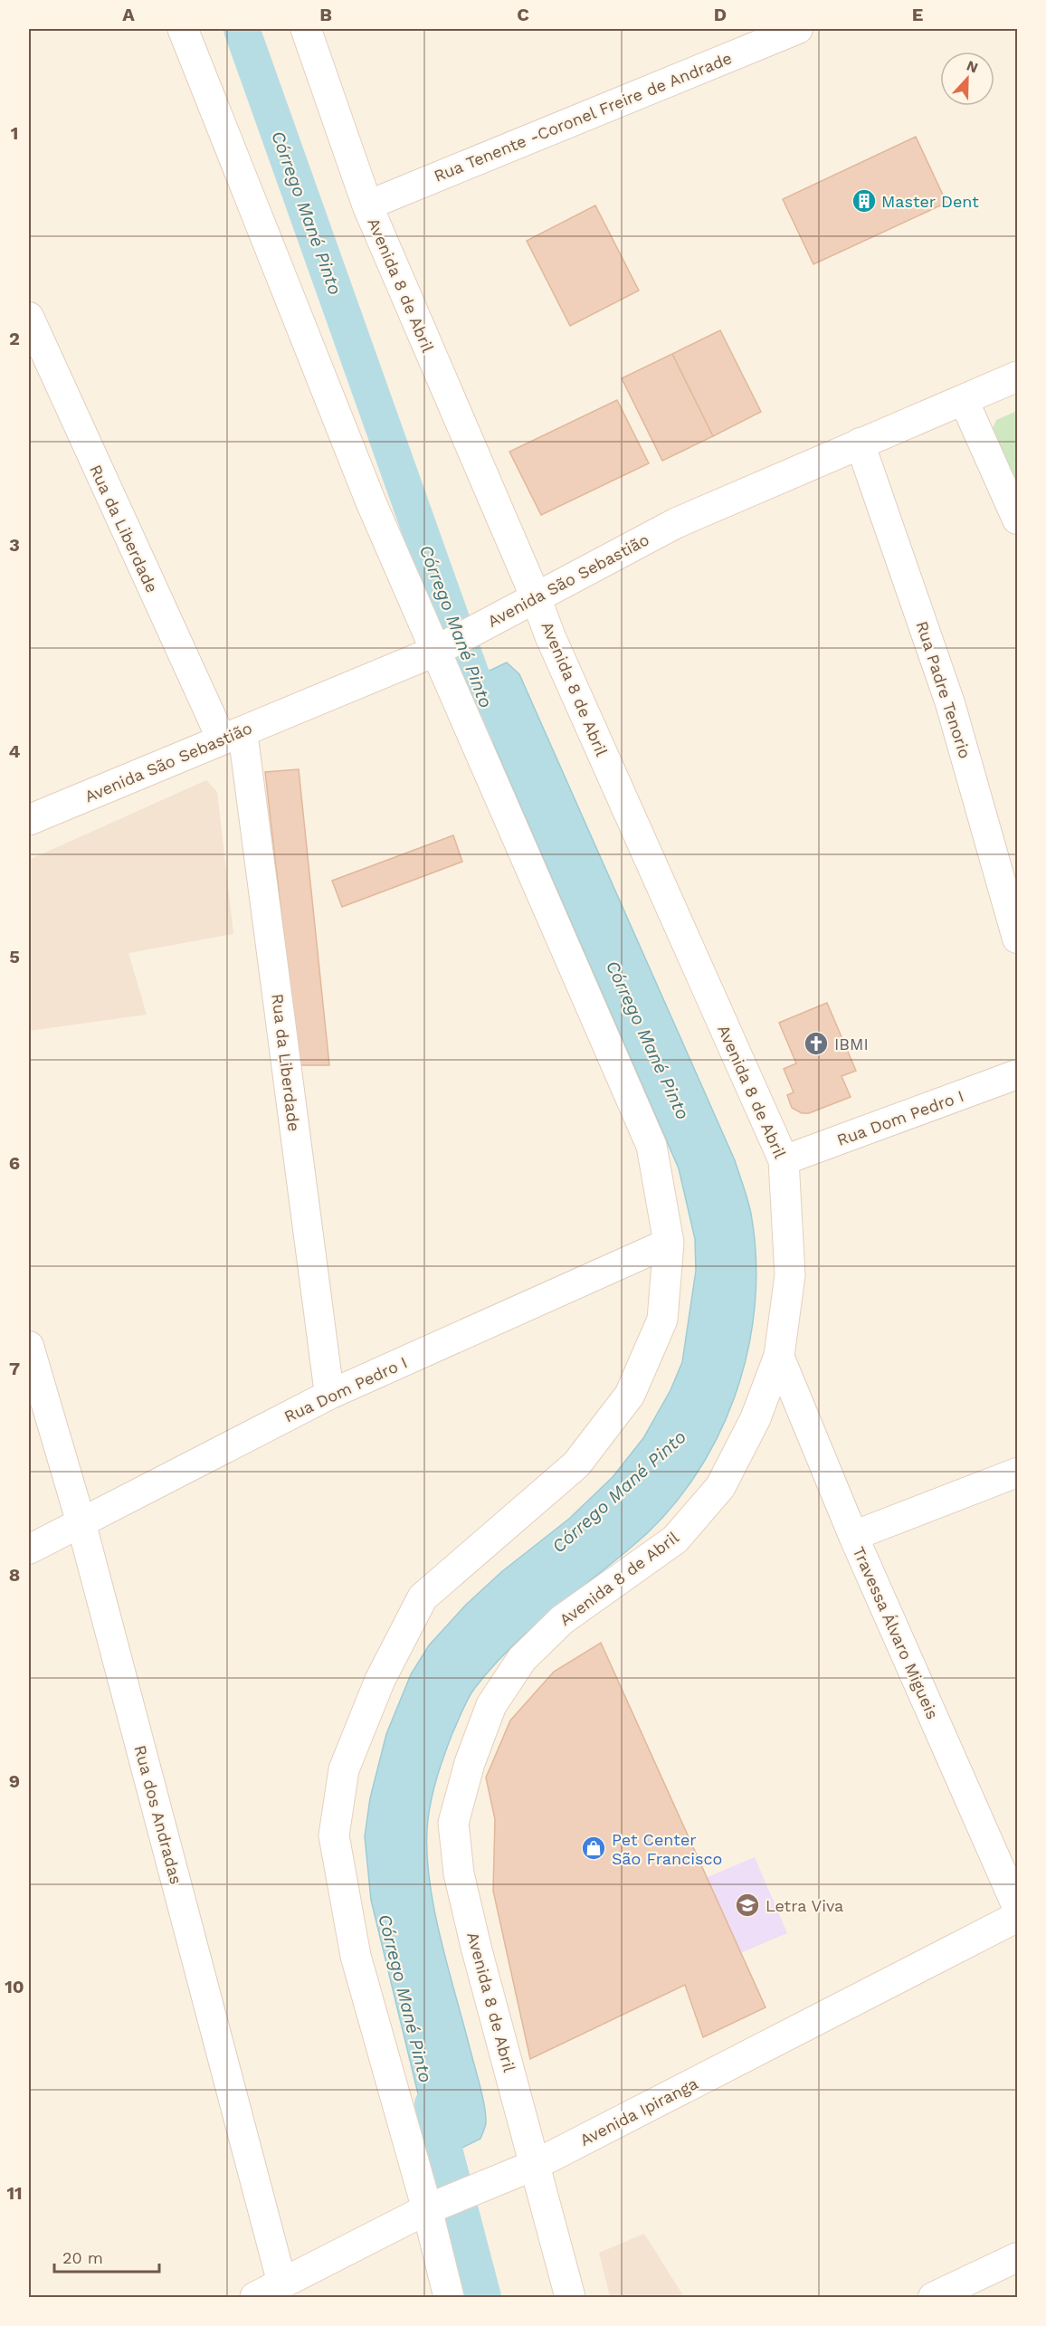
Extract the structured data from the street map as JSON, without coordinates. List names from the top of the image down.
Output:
{
  "streets": {
    "main road": ["Avenida 8 de Abril", "Avenida São Sebastião", "Avenida Ipiranga"],
    "street": [
      "Rua Tenente -Coronel Freire de Andrade",
      "Rua da Liberdade",
      "Rua Padre Tenorio",
      "Rua Dom Pedro I",
      "Travessa Álvaro Migueis",
      "Rua dos Andradas"
    ]
  },
  "crossings": [
    ["Rua Tenente -Coronel Freire de Andrade", "Avenida 8 de Abril"],
    ["Avenida 8 de Abril", "Avenida São Sebastião"],
    ["Avenida 8 de Abril", "Rua Dom Pedro I"],
    ["Avenida 8 de Abril", "Travessa Álvaro Migueis"],
    ["Avenida 8 de Abril", "Avenida Ipiranga"],
    ["Rua da Liberdade", "Avenida São Sebastião"],
    ["Rua da Liberdade", "Rua Dom Pedro I"],
    ["Avenida São Sebastião", "Rua Padre Tenorio"],
    ["Rua Dom Pedro I", "Rua dos Andradas"],
    ["Rua dos Andradas", "Avenida Ipiranga"]
  ],
  "water": ["Córrego Mané Pinto"],
  "places": {
    "building": ["Master Dent"],
    "church": ["IBMI"],
    "shop": ["Pet Center São Francisco"],
    "school or university": ["Letra Viva"]
  },
  "scale_bar": "20 m",
  "north": "top",
  "grid": {
    "columns": [
      "A",
      "B",
      "C",
      "D",
      "E"
    ],
    "rows": [
      "1",
      "2",
      "3",
      "4",
      "5",
      "6",
      "7",
      "8",
      "9",
      "10",
      "11"
    ]
  }
}
